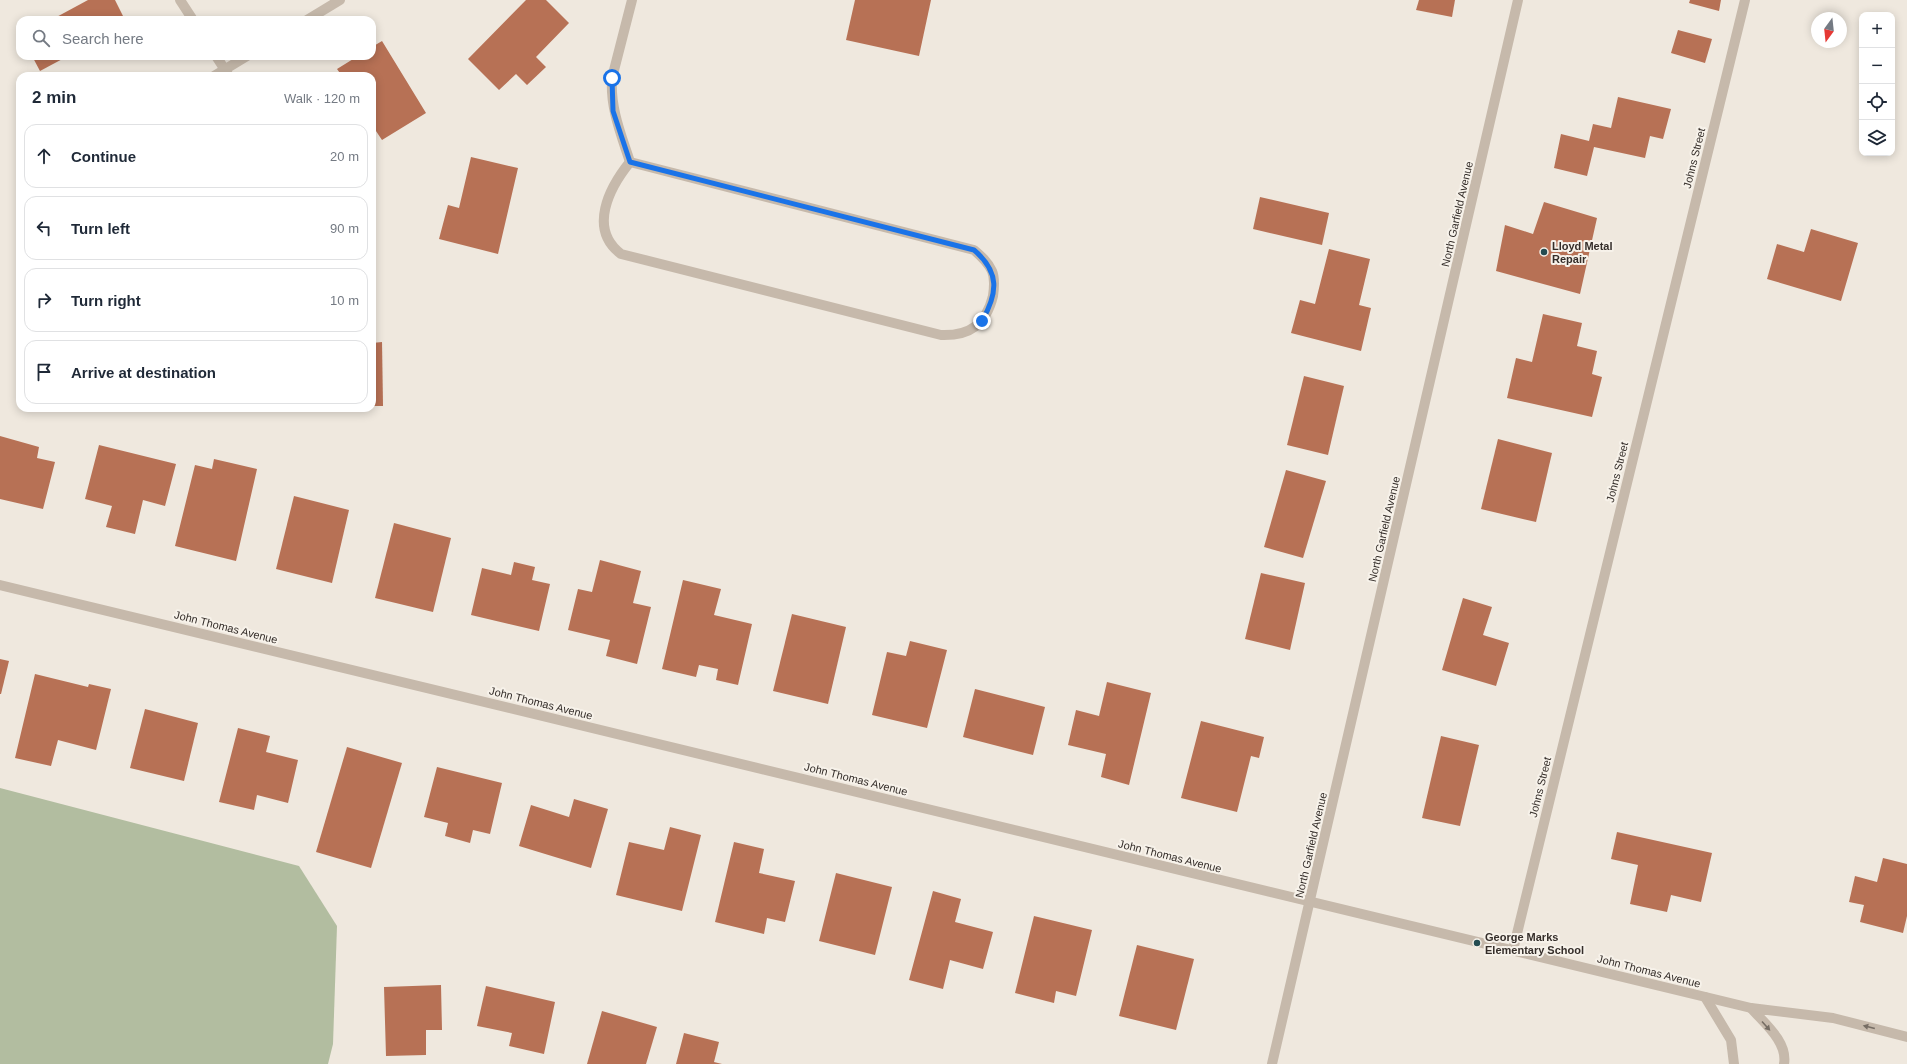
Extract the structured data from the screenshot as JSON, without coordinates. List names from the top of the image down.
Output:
{
  "streets": {
    "street": ["Johns Street", "North Garfield Avenue", "John Thomas Avenue"]
  },
  "crossings": [
    ["Johns Street", "John Thomas Avenue"],
    ["North Garfield Avenue", "John Thomas Avenue"]
  ],
  "places": ["Lloyd Metal Repair", "George Marks Elementary School"],
  "north": "bottom",
  "page": {
    "map_buttons": ["+", "−"],
    "search": "Search here",
    "heading": ["2 min", "Walk · 120 m"],
    "list": [
      ["Continue", "20 m"],
      ["Turn left", "90 m"],
      ["Turn right", "10 m"],
      "Arrive at destination"
    ]
  }
}
